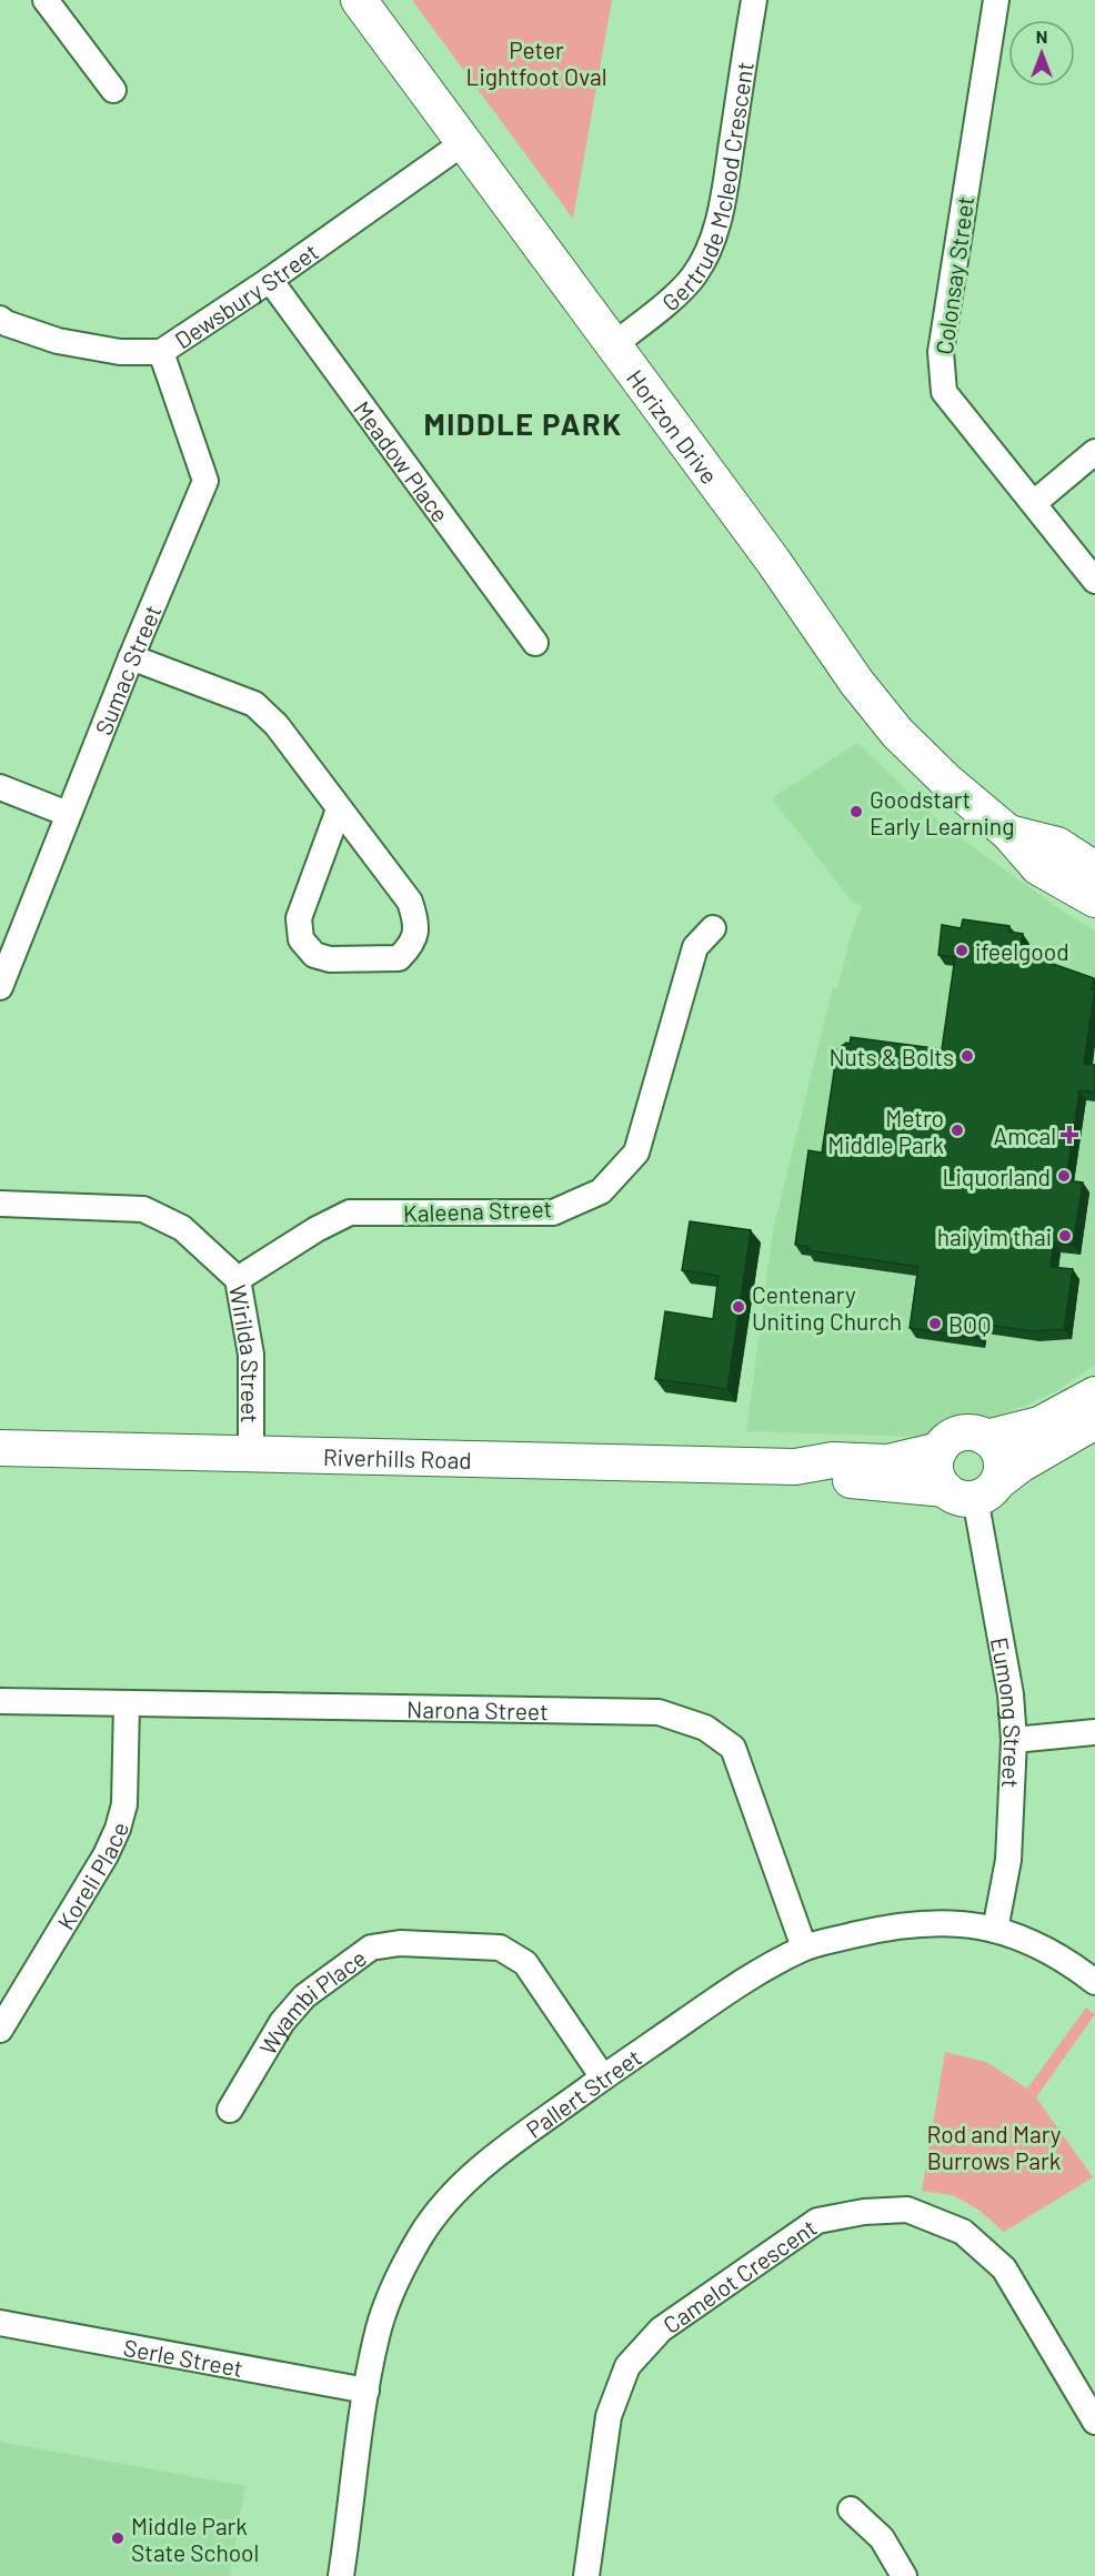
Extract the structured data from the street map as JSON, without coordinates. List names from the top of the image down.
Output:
{
  "streets": {
    "street": [
      "Gertrude Mcleod Crescent",
      "Colonsay Street",
      "Dewsbury Street",
      "Horizon Drive",
      "Meadow Place",
      "Sumac Street",
      "Kaleena Street",
      "Wirilda Street",
      "Riverhills Road",
      "Narona Street",
      "Eumong Street",
      "Koreli Place",
      "Wyambi Place",
      "Pallert Street",
      "Camelot Crescent",
      "Serle Street"
    ]
  },
  "crossings": [
    ["Gertrude Mcleod Crescent", "Horizon Drive"],
    ["Dewsbury Street", "Horizon Drive"],
    ["Dewsbury Street", "Meadow Place"],
    ["Dewsbury Street", "Sumac Street"],
    ["Kaleena Street", "Wirilda Street"],
    ["Wirilda Street", "Riverhills Road"],
    ["Riverhills Road", "Eumong Street"],
    ["Narona Street", "Koreli Place"],
    ["Narona Street", "Pallert Street"],
    ["Eumong Street", "Pallert Street"],
    ["Wyambi Place", "Pallert Street"],
    ["Pallert Street", "Serle Street"]
  ],
  "districts": ["MIDDLE PARK"],
  "parks": ["Peter Lightfoot Oval", "Rod and Mary Burrows Park"],
  "places": {
    "other": [
      "Goodstart Early Learning",
      "ifeelgood",
      "Nuts & Bolts",
      "Metro Middle Park",
      "Liquorland",
      "hai yim thai",
      "Centenary Uniting Church",
      "BOQ",
      "Middle Park State School"
    ],
    "health": ["Amcal"]
  },
  "north": "top"
}
